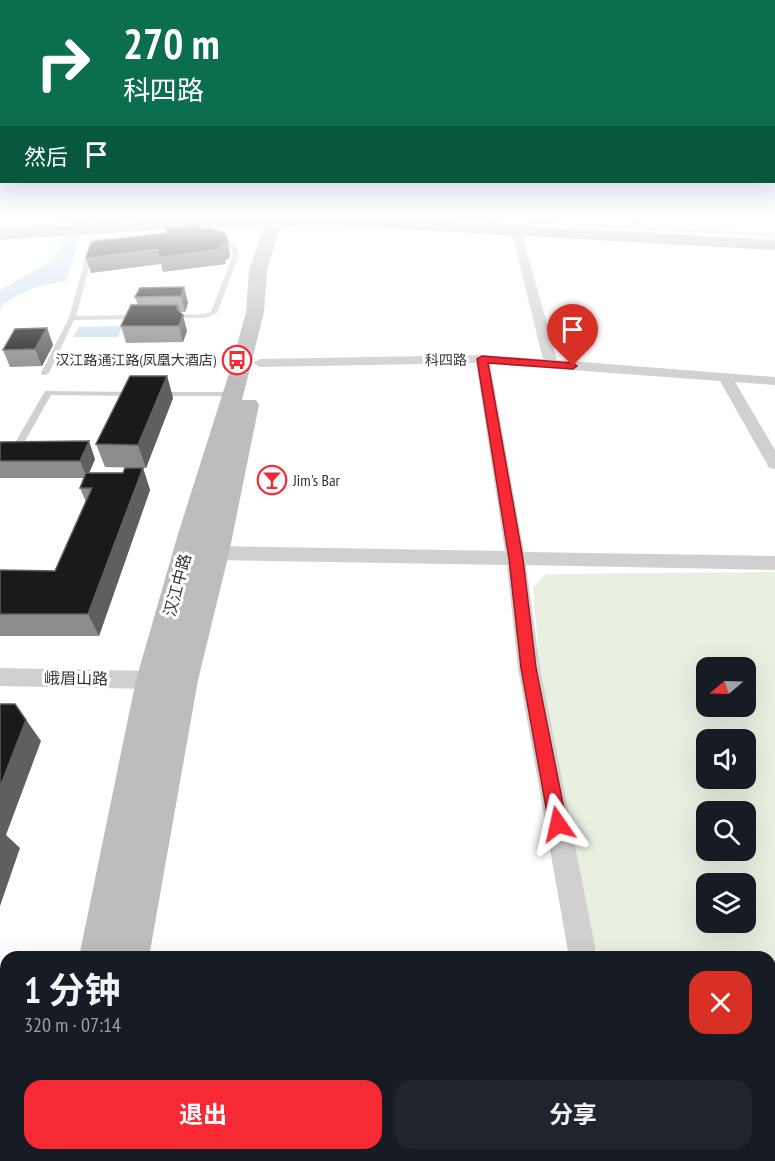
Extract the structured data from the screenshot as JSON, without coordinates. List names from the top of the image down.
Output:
{
  "streets": {
    "main road": ["汉江中路"],
    "street": ["科四路", "峨眉山路"]
  },
  "crossings": [
    ["科四路", "汉江中路"],
    ["汉江中路", "峨眉山路"]
  ],
  "places": {
    "bus stop": ["汉江路通江路(凤凰大酒店)"],
    "bar": ["Jim's Bar"]
  },
  "north": "left",
  "page": {
    "turn": ["270 m", "科四路"],
    "then": "然后",
    "heading": ["1 分钟", "320 m · 07:14"],
    "buttons": ["退出", "分享"]
  }
}
